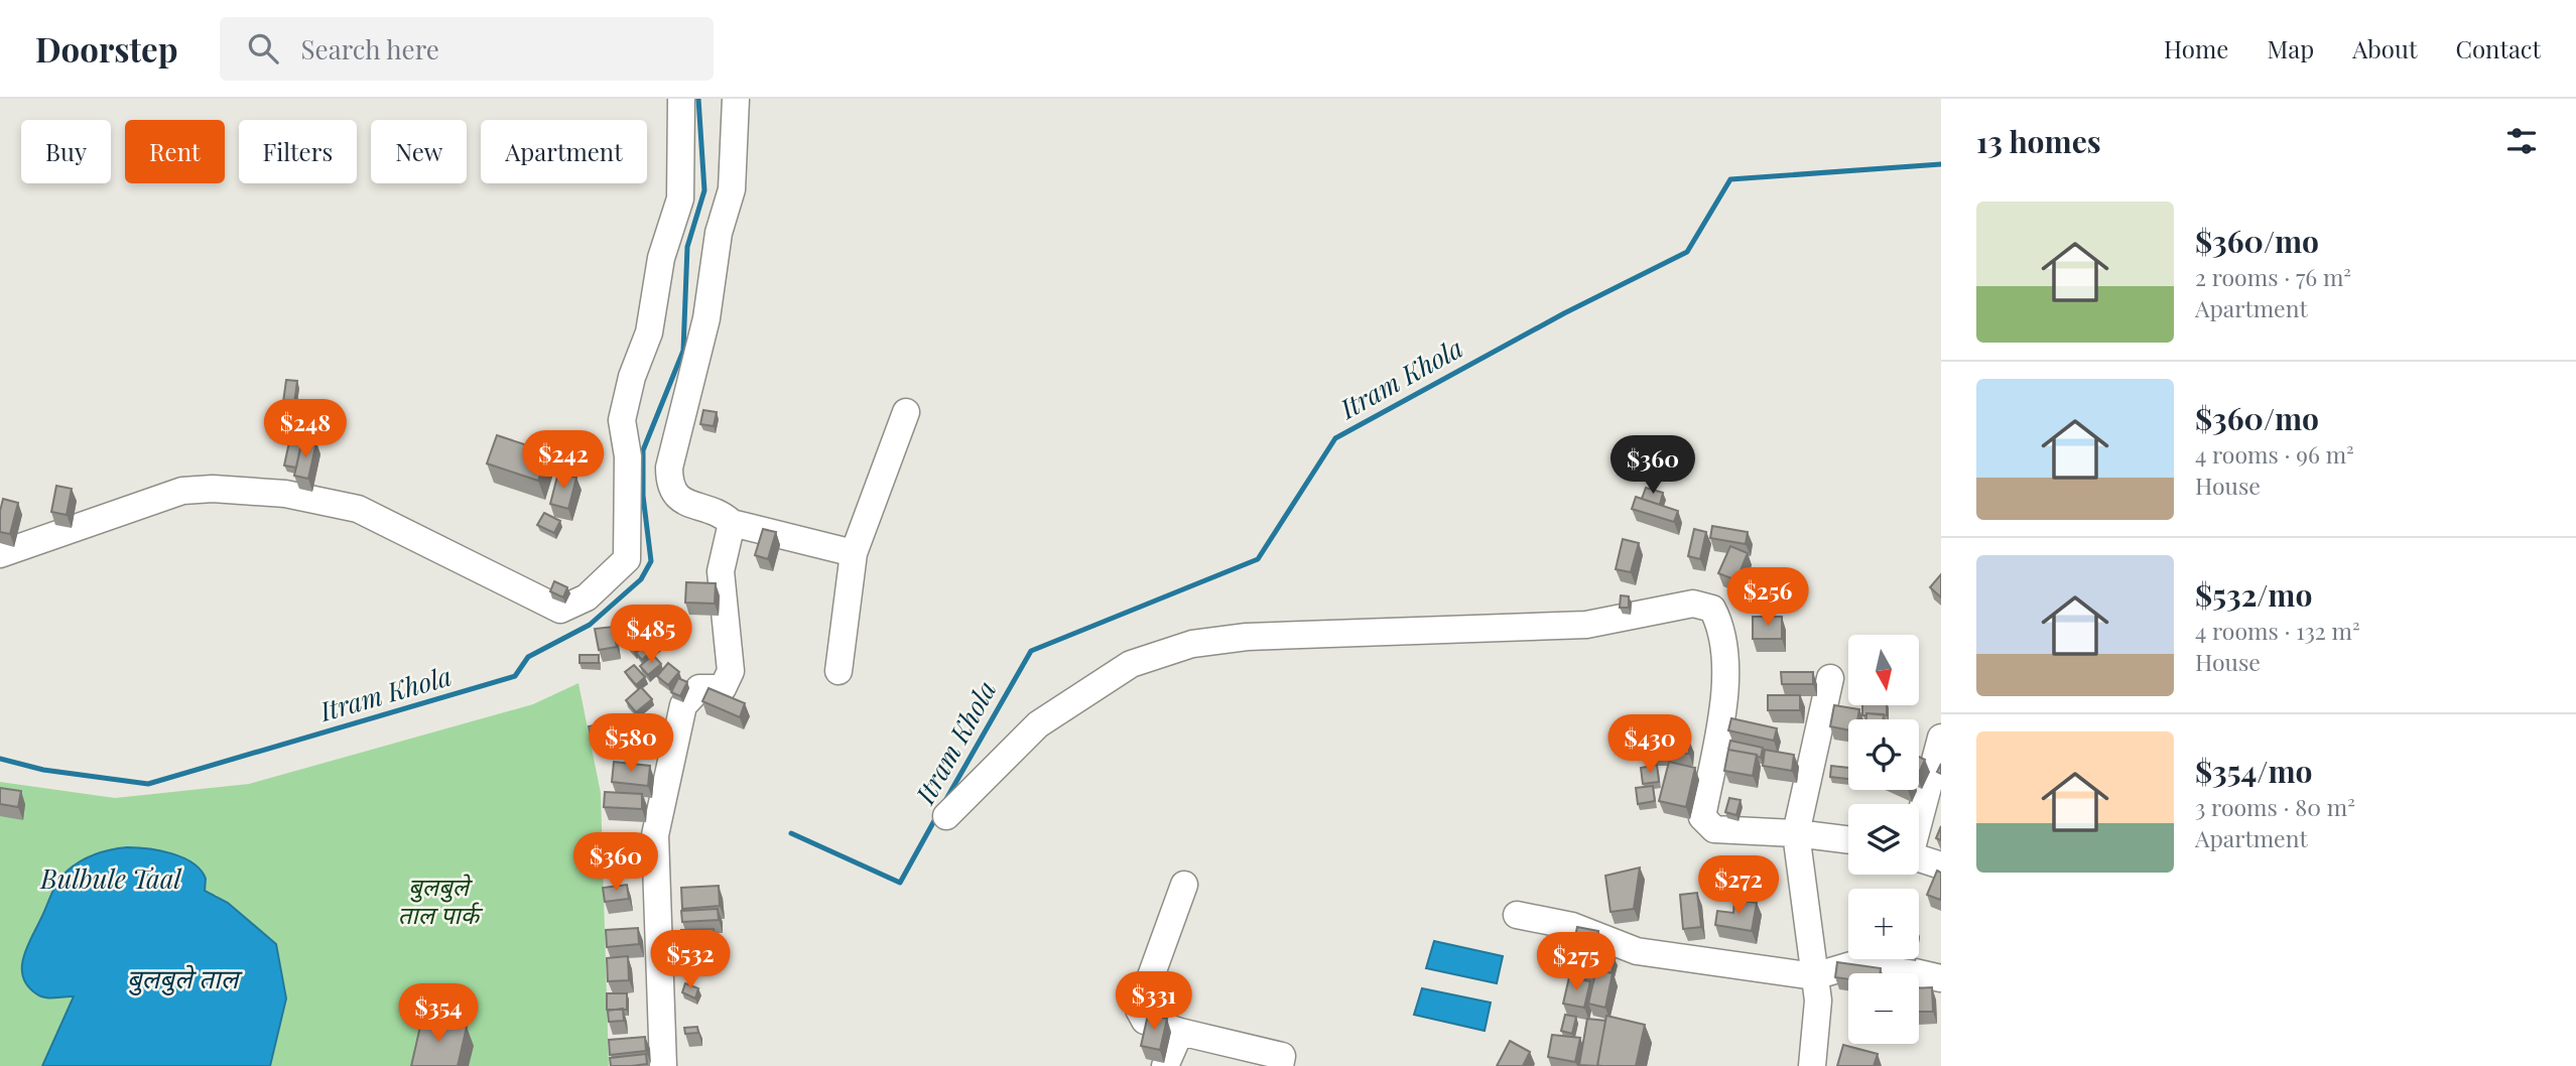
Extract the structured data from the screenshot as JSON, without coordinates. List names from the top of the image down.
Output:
{
  "water": ["Itram Khola", "Bulbule Taal", "बुलबुले ताल"],
  "parks": ["बुलबुले ताल पार्क"],
  "north": "bottom",
  "page": {
    "header": "Doorstep",
    "search": "Search here",
    "nav": [
      "Home",
      "Map",
      "About",
      "Contact"
    ],
    "heading": "13 homes",
    "chip": [
      "Buy",
      "Rent",
      "Filters",
      "New",
      "Apartment"
    ],
    "list": [
      {
        "name": "$360/mo",
        "note": "2 rooms · 76 m² · Apartment"
      },
      {
        "name": "$360/mo",
        "note": "4 rooms · 96 m² · House"
      },
      {
        "name": "$532/mo",
        "note": "4 rooms · 132 m² · House"
      },
      {
        "name": "$354/mo",
        "note": "3 rooms · 80 m² · Apartment"
      }
    ],
    "price": [
      "$248",
      "$242",
      "$360",
      "$256",
      "$485",
      "$580",
      "$430",
      "$360",
      "$272",
      "$532",
      "$275",
      "$331",
      "$354"
    ],
    "map_buttons": ["+", "−"]
  }
}
